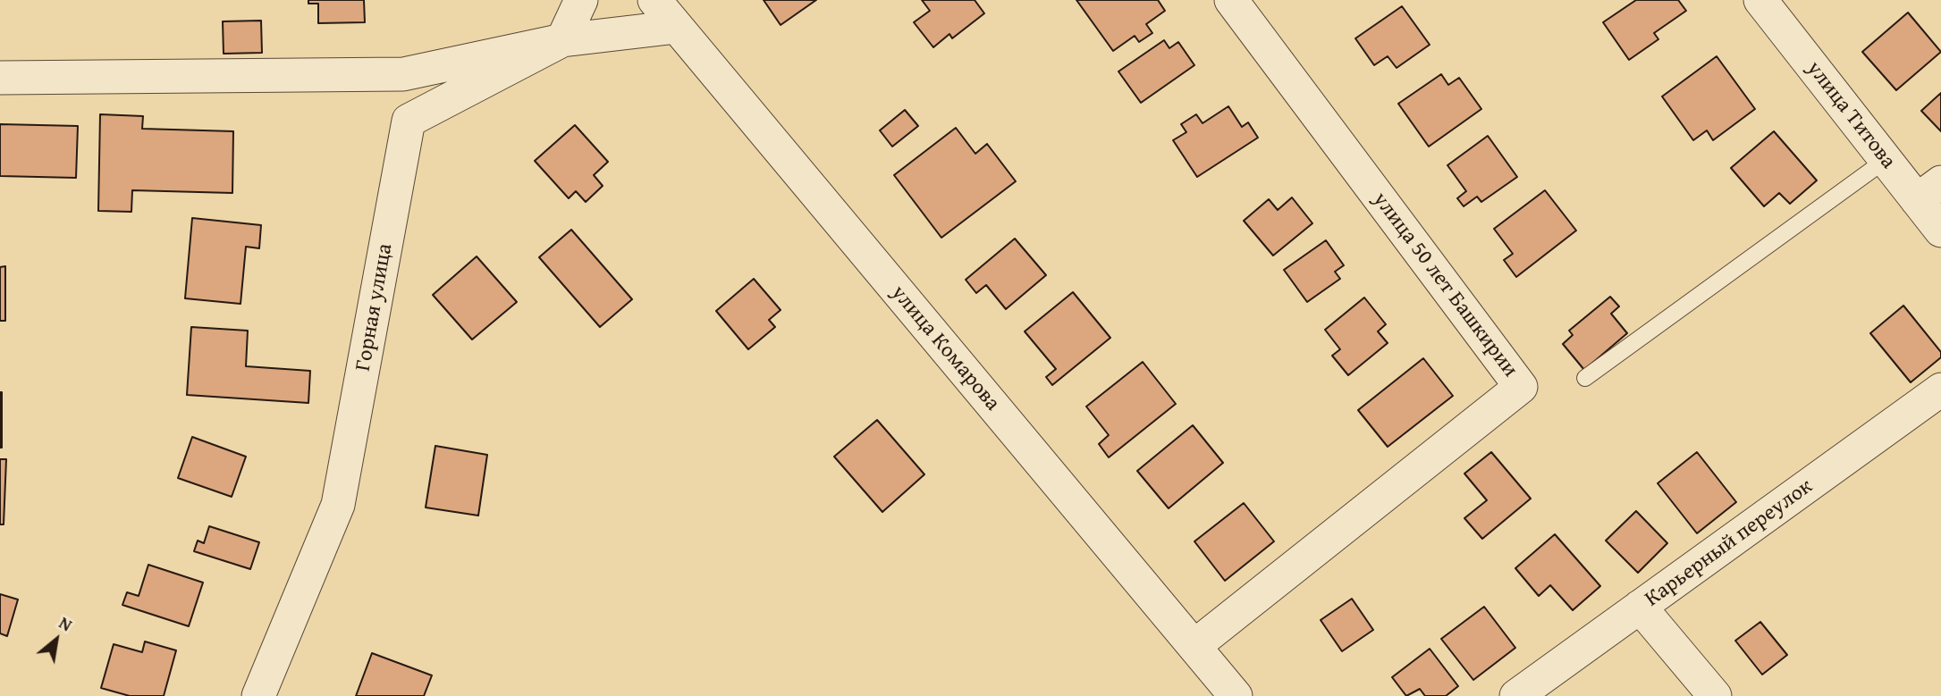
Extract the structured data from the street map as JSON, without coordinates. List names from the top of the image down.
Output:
{
  "streets": {
    "street": [
      "улица Титова",
      "улица 50 лет Башкирии",
      "Горная улица",
      "улица Комарова",
      "Карьерный переулок"
    ]
  },
  "crossings": [
    ["улица 50 лет Башкирии", "улица Комарова"]
  ],
  "north": "top right"
}
